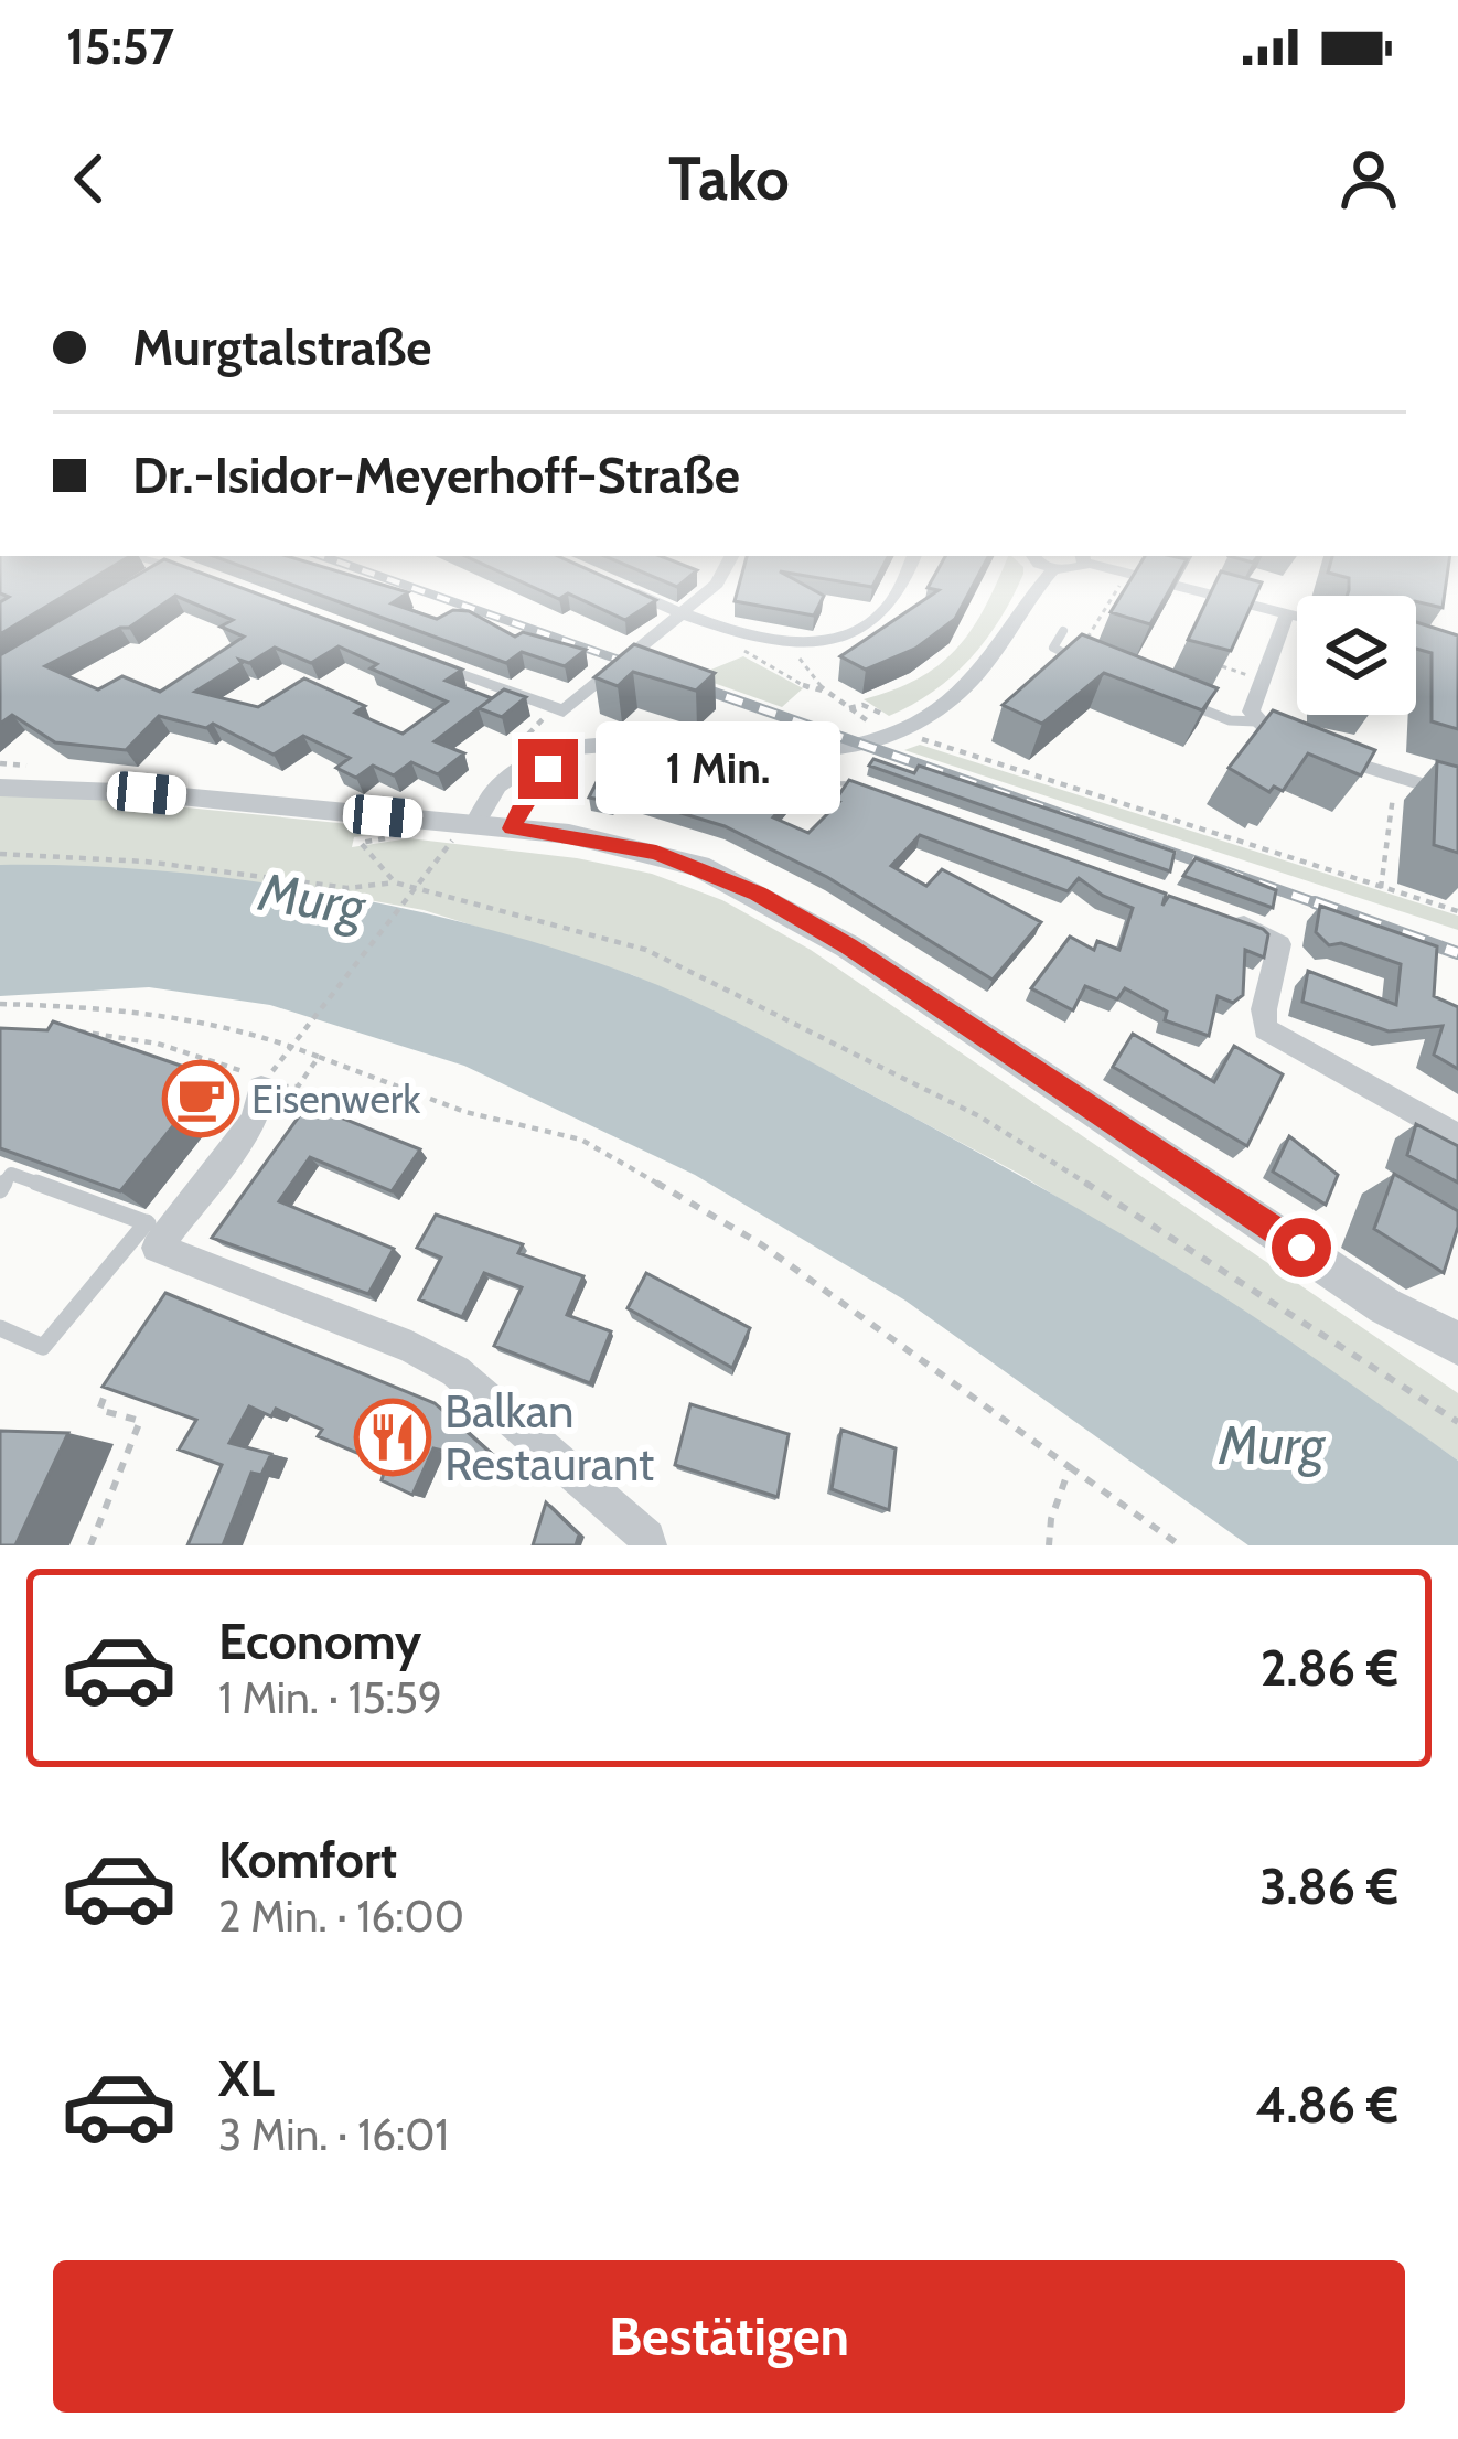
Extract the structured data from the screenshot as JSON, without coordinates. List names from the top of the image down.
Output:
{
  "water": ["Murg"],
  "places": {
    "cafe": ["Eisenwerk"],
    "restaurant": ["Balkan Restaurant"]
  },
  "page": {
    "status": "15:57",
    "header": "Tako",
    "banner": ["Murgtalstraße", "Dr.-Isidor-Meyerhoff-Straße"],
    "bubble": "1 Min.",
    "list": [
      {
        "name": "Economy",
        "note": "1 Min. · 15:59",
        "value": "2.86 €"
      },
      {
        "name": "Komfort",
        "note": "2 Min. · 16:00",
        "value": "3.86 €"
      },
      {
        "name": "XL",
        "note": "3 Min. · 16:01",
        "value": "4.86 €"
      }
    ],
    "buttons": "Bestätigen"
  }
}
